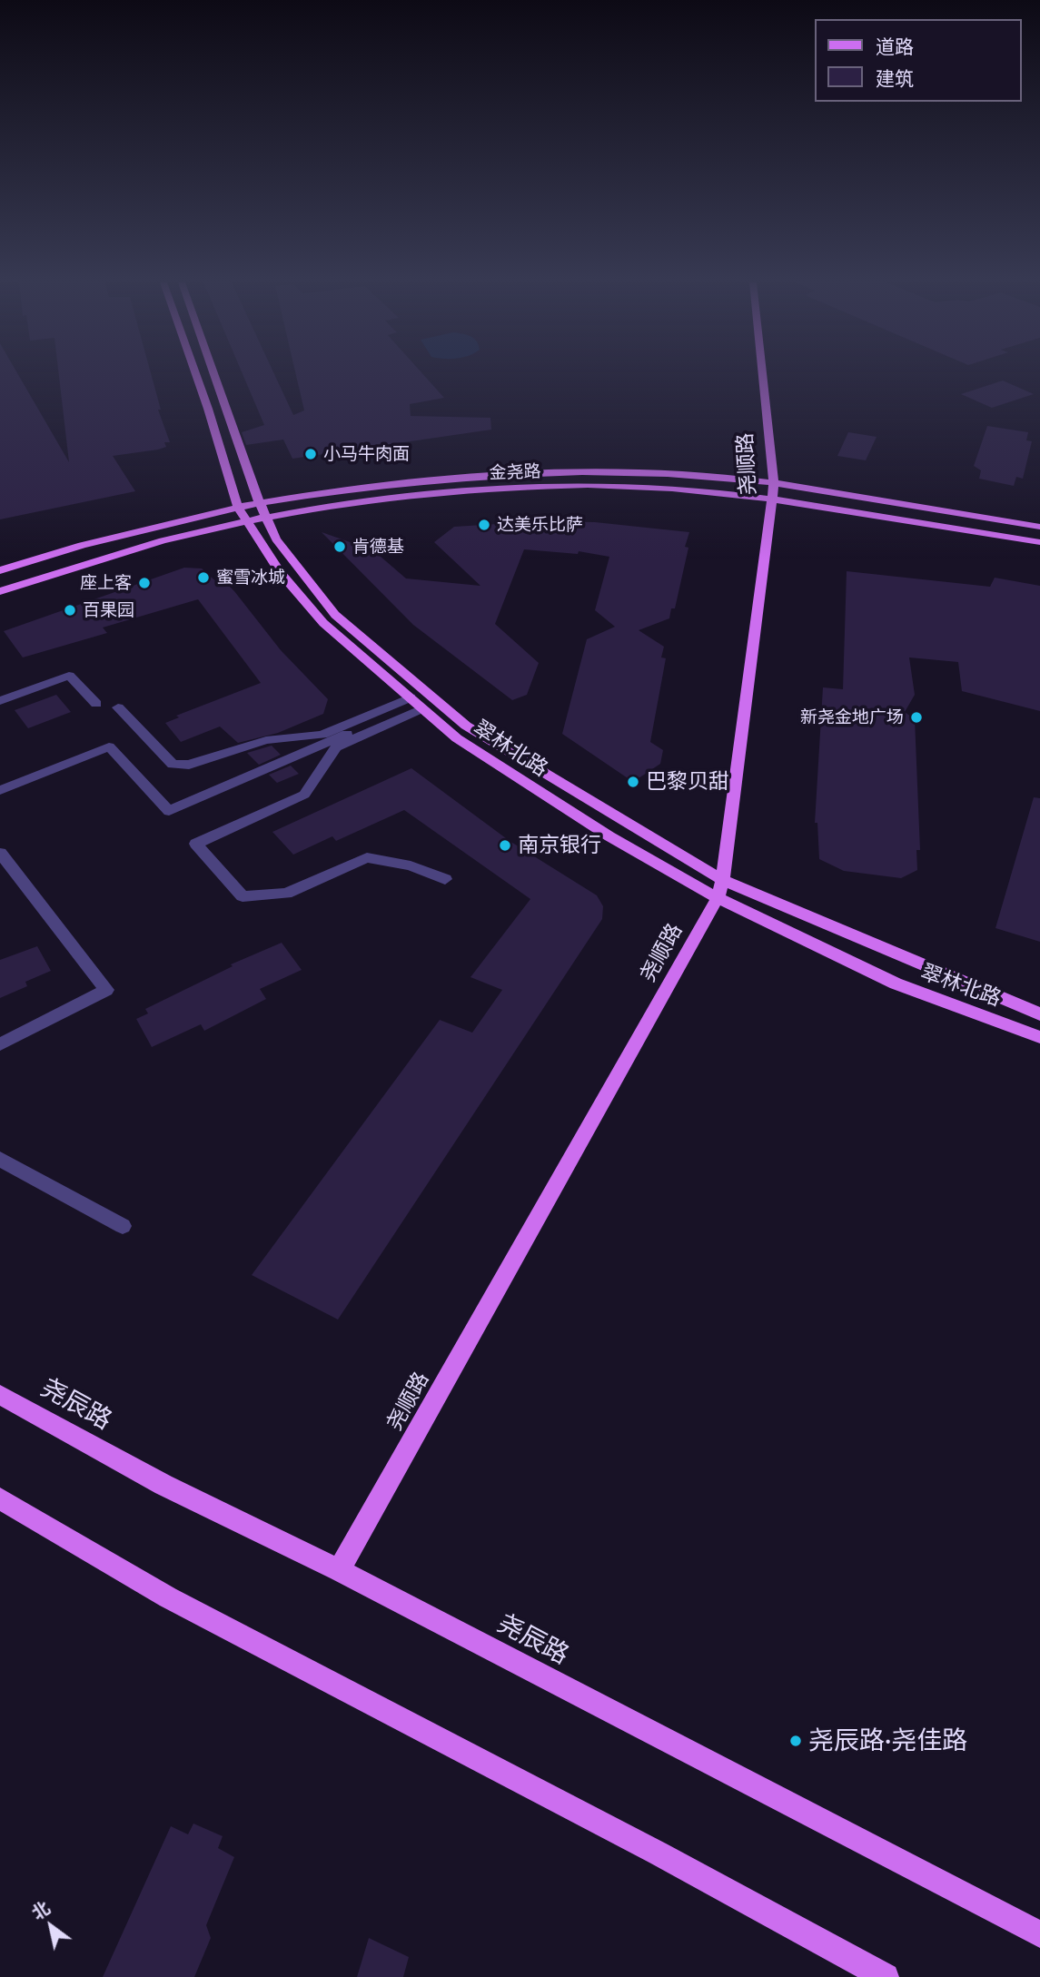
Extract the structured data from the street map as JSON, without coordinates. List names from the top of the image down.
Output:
{
  "streets": {
    "main road": [
      "尧顺路",
      "金尧路",
      "翠林北路",
      "尧辰路"
    ]
  },
  "crossings": [
    ["尧顺路", "金尧路"],
    ["尧顺路", "翠林北路"],
    ["尧顺路", "尧辰路"],
    ["金尧路", "翠林北路"]
  ],
  "places": [
    "小马牛肉面",
    "达美乐比萨",
    "肯德基",
    "蜜雪冰城",
    "座上客",
    "百果园",
    "新尧金地广场",
    "巴黎贝甜",
    "南京银行",
    "尧辰路·尧佳路"
  ],
  "legend": ["道路", "建筑"],
  "north": "top left"
}
